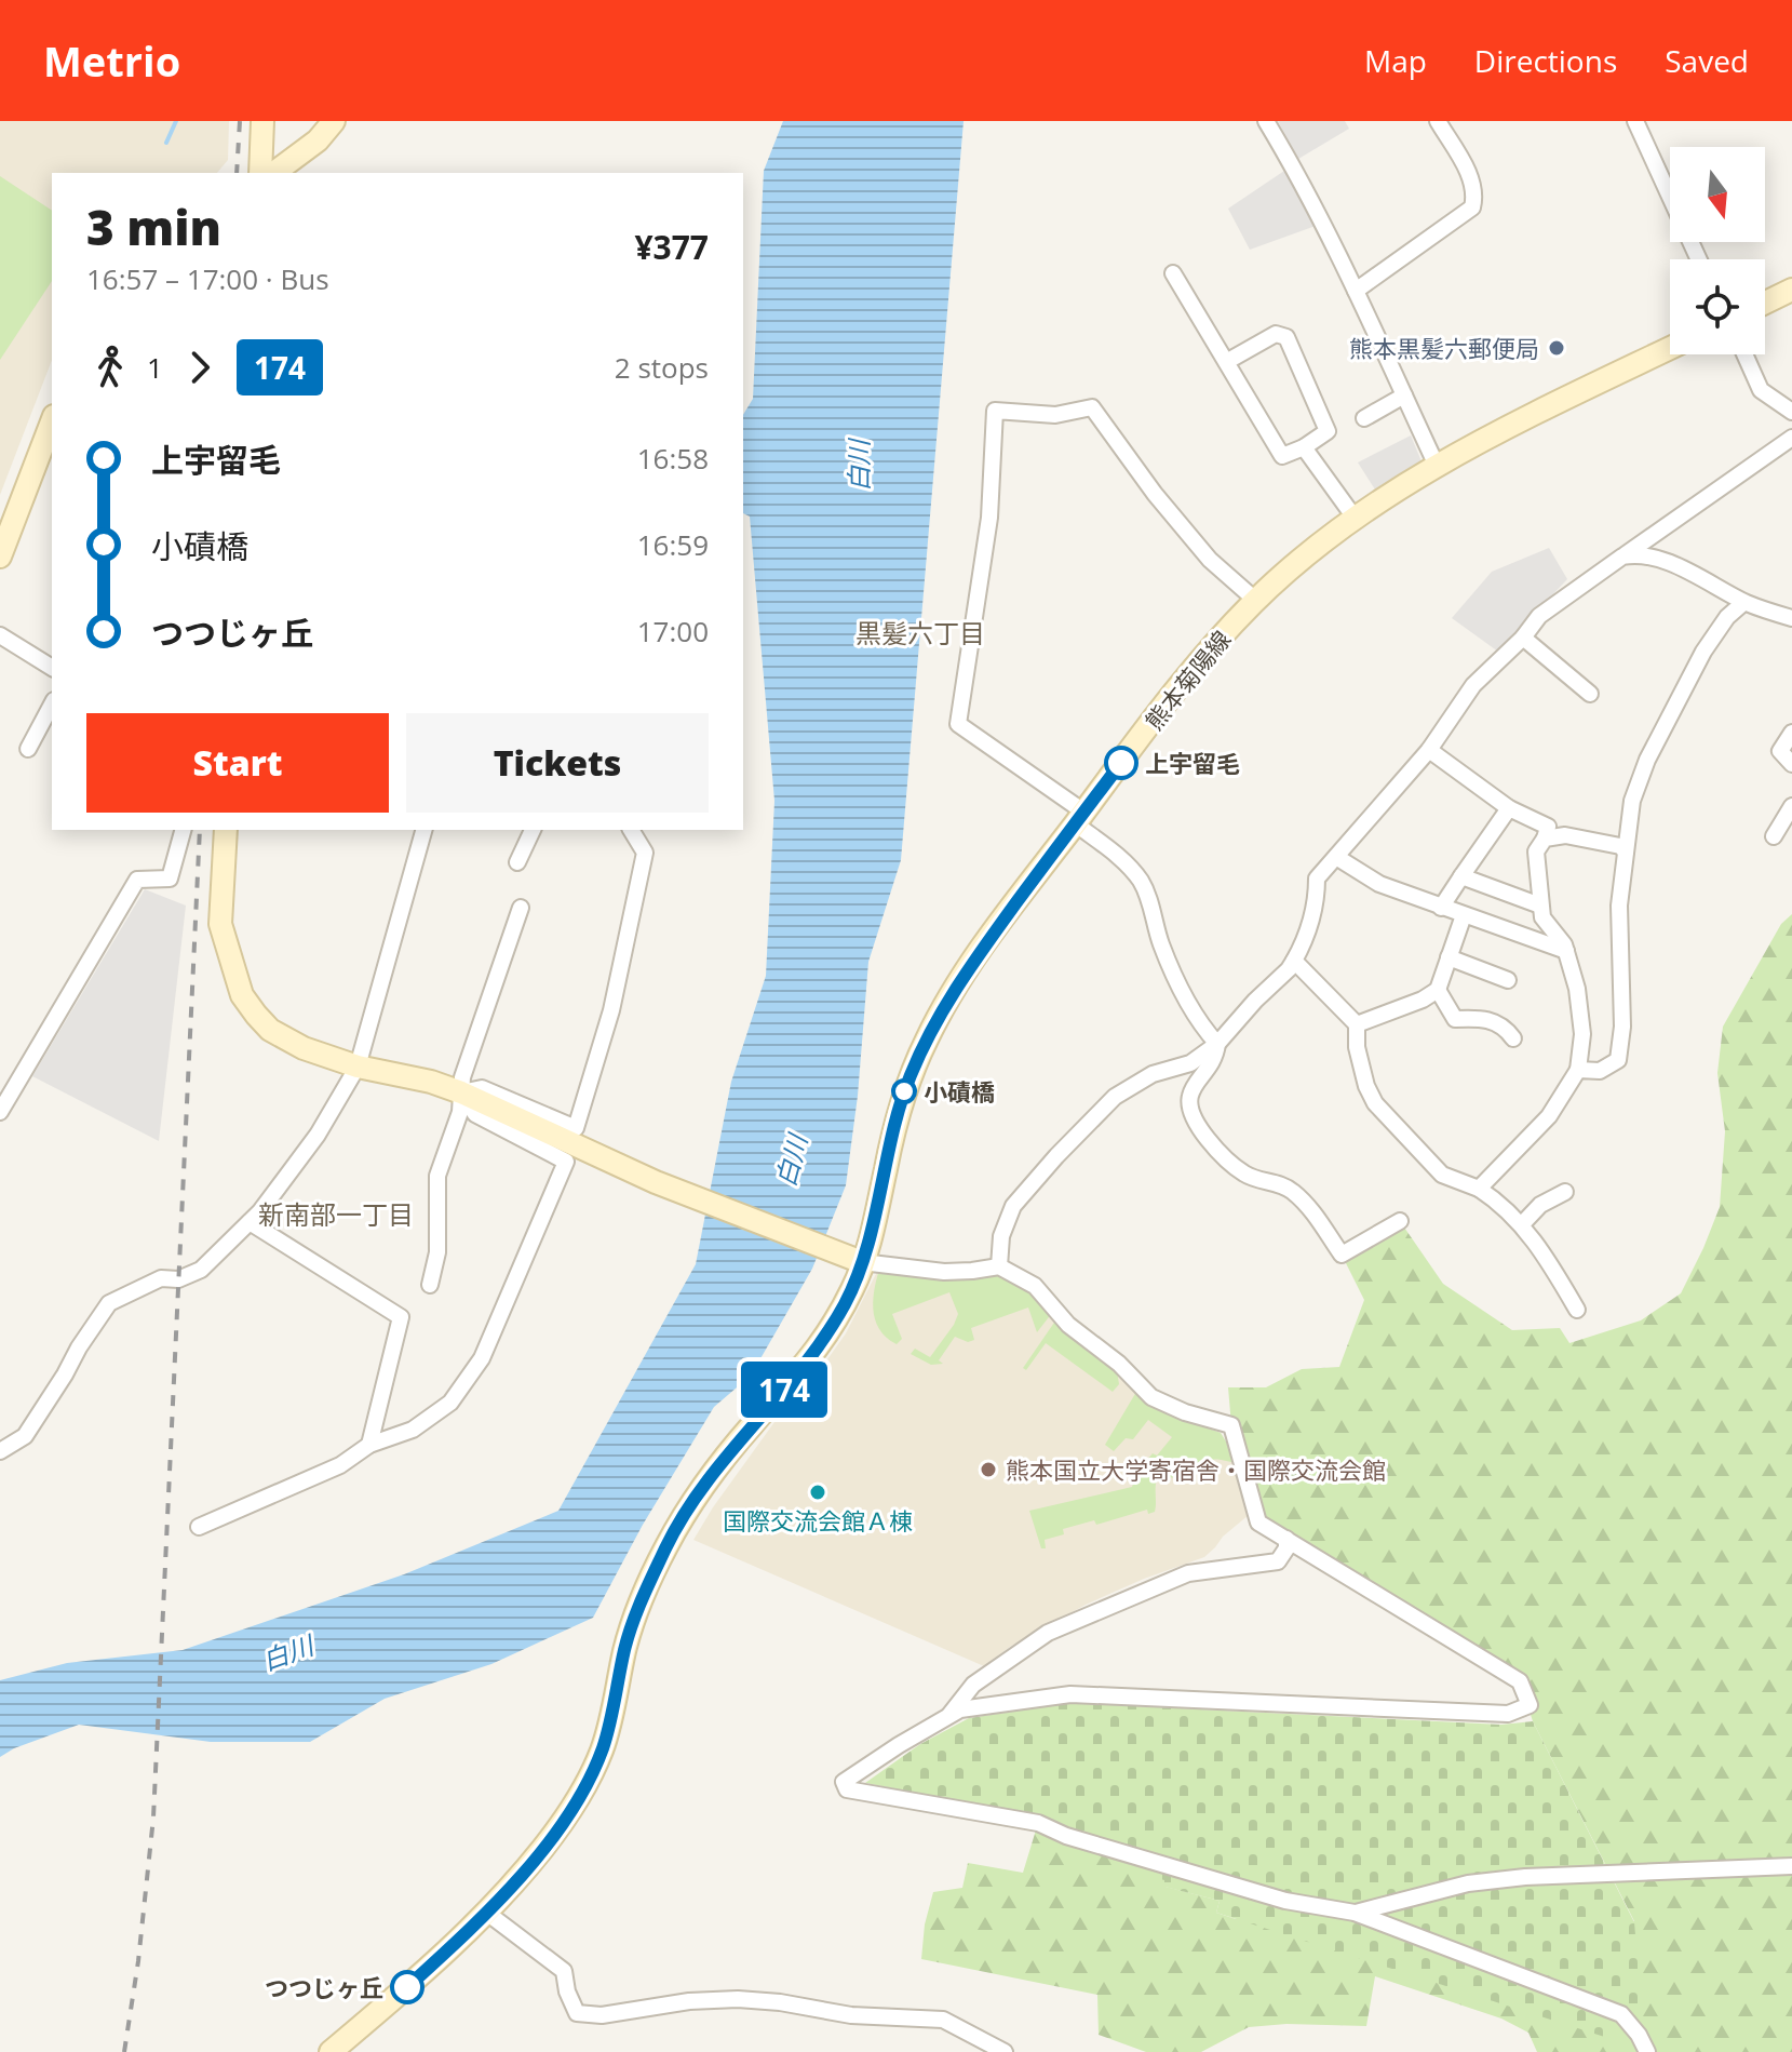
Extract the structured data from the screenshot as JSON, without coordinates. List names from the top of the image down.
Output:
{
  "streets": {
    "main road": ["熊本菊陽線"]
  },
  "districts": ["黒髪六丁目", "新南部一丁目"],
  "water": ["白川"],
  "places": [
    "熊本黒髪六郵便局",
    "上宇留毛",
    "小磧橋",
    "熊本国立大学寄宿舎・国際交流会館",
    "国際交流会館Ａ棟",
    "つつじヶ丘"
  ],
  "lines": ["bus line 174"],
  "north": "bottom",
  "page": {
    "header": "Metrio",
    "nav": ["Map", "Directions", "Saved"],
    "on_map": "174",
    "heading": ["3 min", "16:57 – 17:00 · Bus", "¥377"],
    "legs": ["1", "174", "2 stops"],
    "list": [
      {
        "name": "上宇留毛",
        "value": "16:58"
      },
      {
        "name": "小磧橋",
        "value": "16:59"
      },
      {
        "name": "つつじヶ丘",
        "value": "17:00"
      }
    ],
    "buttons": ["Start", "Tickets"]
  }
}
